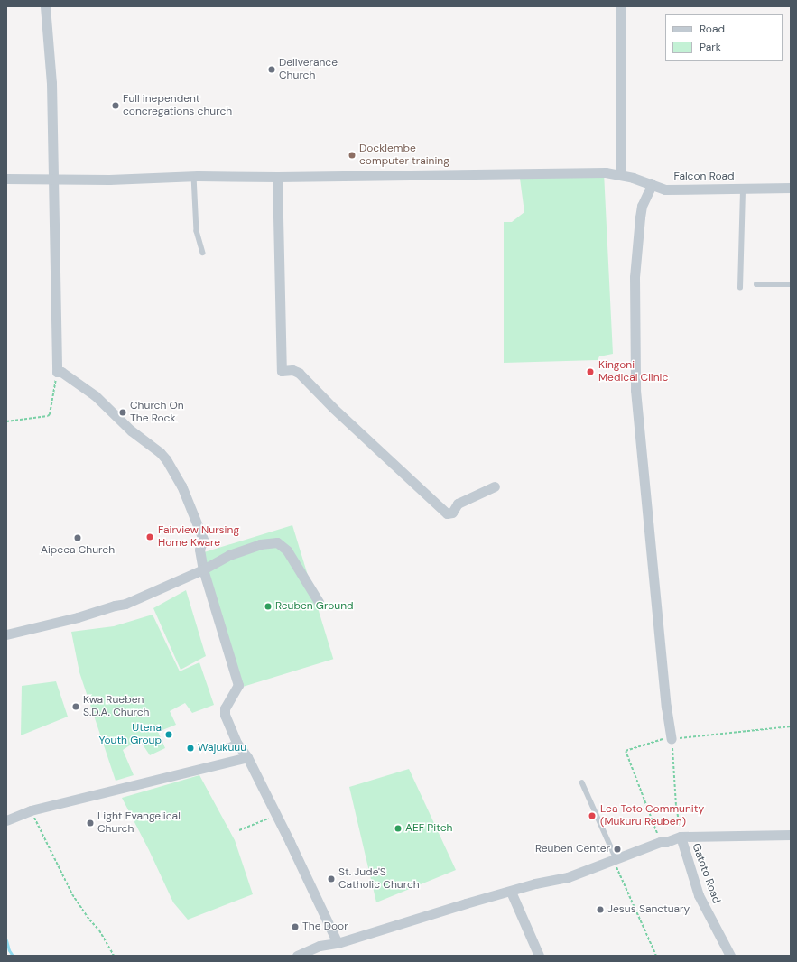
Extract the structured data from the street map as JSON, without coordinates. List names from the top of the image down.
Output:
{
  "streets": {
    "street": ["Falcon Road", "Gatoto Road"]
  },
  "places": [
    "Deliverance Church",
    "Full inependent concregations church",
    "Docklembe computer training",
    "Kingoni Medical Clinic",
    "Church On The Rock",
    "Fairview Nursing Home Kware",
    "Aipcea Church",
    "Reuben Ground",
    "Kwa Rueben S.D.A. Church",
    "Utena Youth Group",
    "Wajukuuu",
    "Lea Toto Community (Mukuru Reuben)",
    "Light Evangelical Church",
    "AEF Pitch",
    "Reuben Center",
    "St. Jude'S Catholic Church",
    "Jesus Sanctuary",
    "The Door"
  ],
  "legend": ["Road", "Park"]
}
